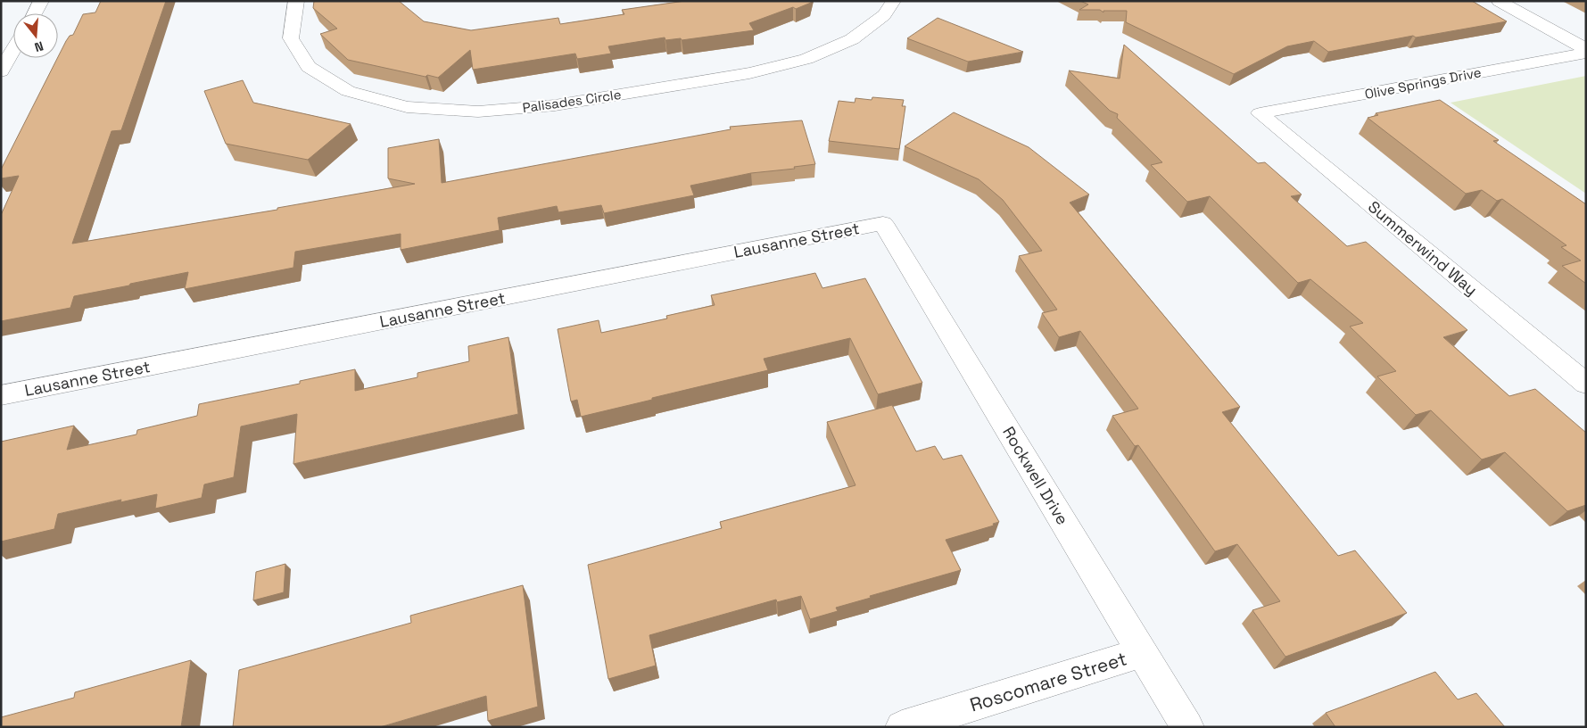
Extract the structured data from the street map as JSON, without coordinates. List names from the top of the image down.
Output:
{
  "streets": {
    "street": [
      "Olive Springs Drive",
      "Palisades Circle",
      "Lausanne Street",
      "Summerwind Way",
      "Rockwell Drive",
      "Roscomare Street"
    ]
  },
  "crossings": [
    ["Olive Springs Drive", "Summerwind Way"],
    ["Lausanne Street", "Rockwell Drive"],
    ["Rockwell Drive", "Roscomare Street"]
  ],
  "north": "bottom"
}
